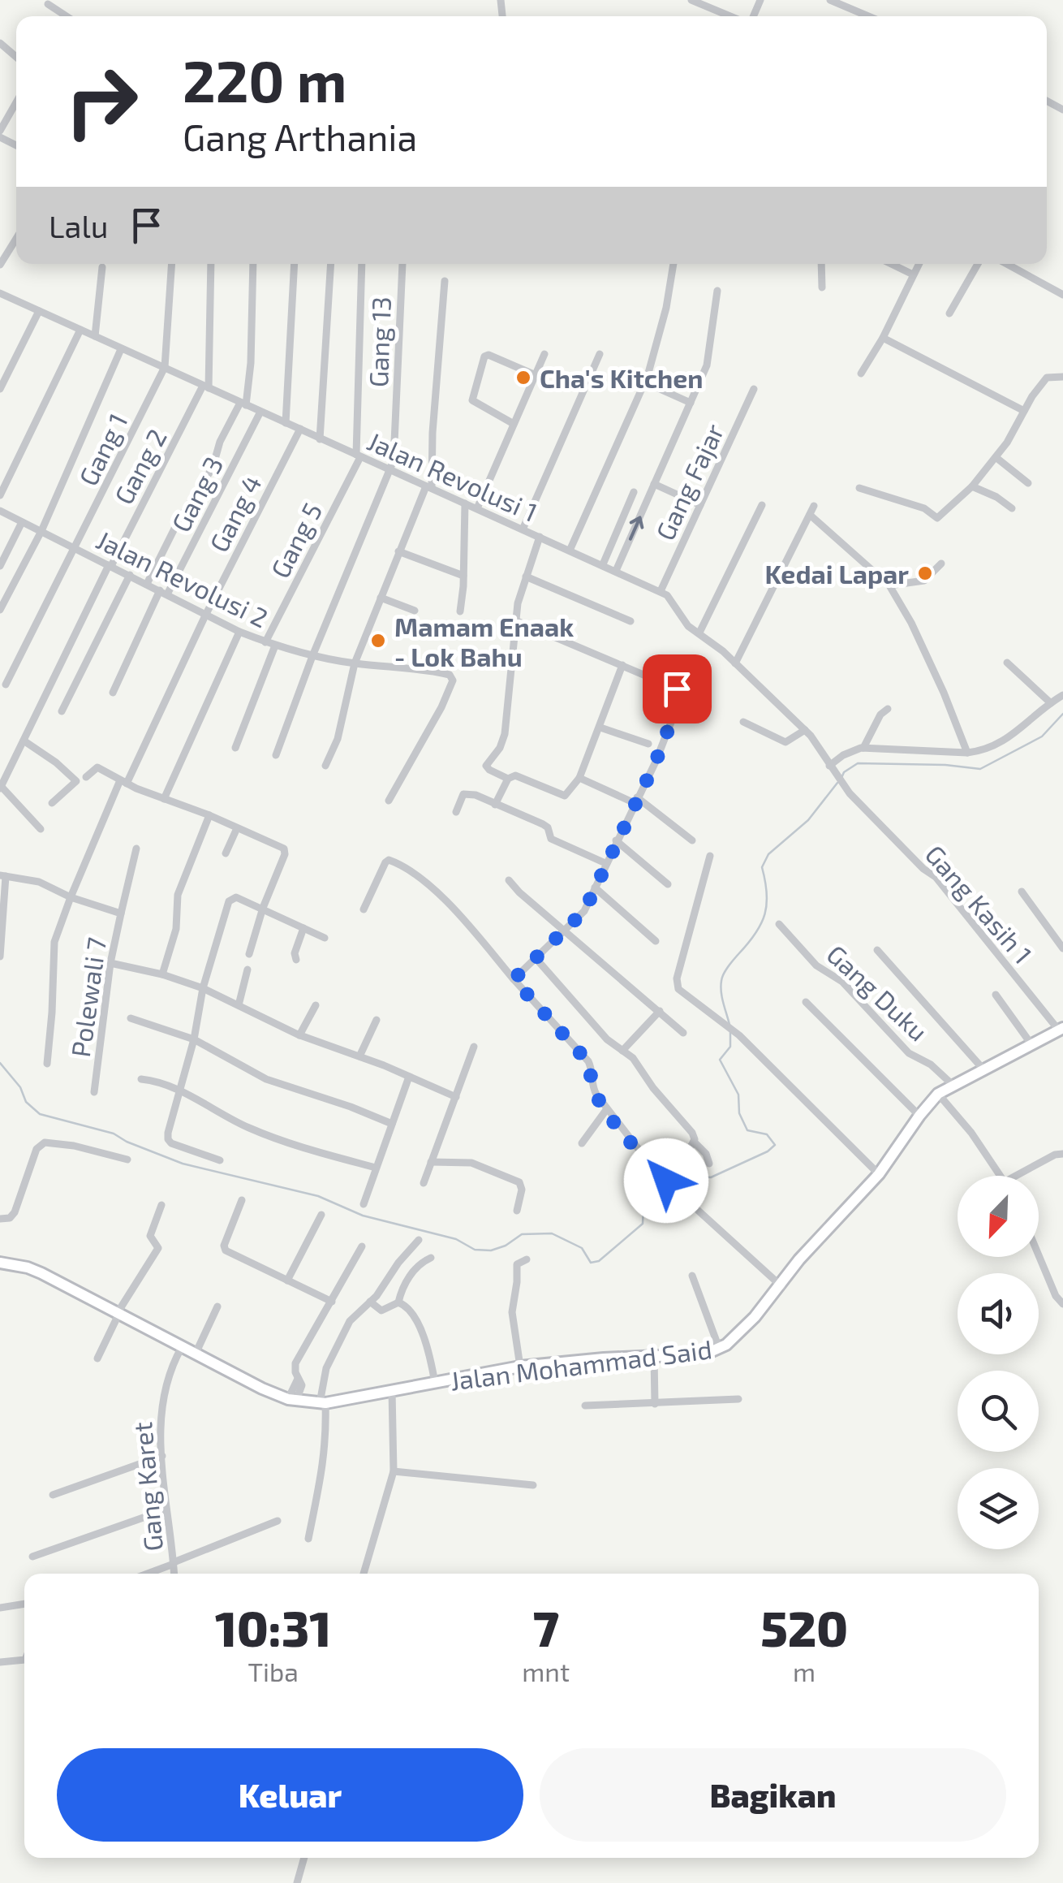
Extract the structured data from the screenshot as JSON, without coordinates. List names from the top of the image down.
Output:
{
  "streets": {
    "street": [
      "Gang 13",
      "Gang 1",
      "Gang 2",
      "Jalan Revolusi 1",
      "Gang Fajar",
      "Gang 3",
      "Gang 4",
      "Gang 5",
      "Jalan Revolusi 2",
      "Gang Kasih 1",
      "Gang Duku",
      "Polewali 7",
      "Jalan Mohammad Said",
      "Gang Karet"
    ]
  },
  "crossings": [
    ["Gang 13", "Jalan Revolusi 1"],
    ["Gang 13", "Gang 5"],
    ["Gang 13", "Jalan Revolusi 2"],
    ["Gang 1", "Jalan Revolusi 1"],
    ["Gang 1", "Jalan Revolusi 2"],
    ["Gang 2", "Jalan Revolusi 1"],
    ["Gang 2", "Jalan Revolusi 2"],
    ["Jalan Revolusi 1", "Gang Fajar"],
    ["Jalan Revolusi 1", "Gang 3"],
    ["Jalan Revolusi 1", "Gang 4"],
    ["Jalan Revolusi 1", "Gang 5"],
    ["Jalan Revolusi 1", "Gang Kasih 1"],
    ["Gang 3", "Jalan Revolusi 2"],
    ["Gang 4", "Jalan Revolusi 2"],
    ["Gang 4", "Polewali 7"],
    ["Gang 5", "Jalan Revolusi 2"],
    ["Gang Kasih 1", "Jalan Mohammad Said"],
    ["Gang Duku", "Jalan Mohammad Said"],
    ["Jalan Mohammad Said", "Gang Karet"]
  ],
  "places": ["Cha's Kitchen", "Kedai Lapar", "Mamam Enaak - Lok Bahu"],
  "north": "bottom left",
  "page": {
    "turn": ["220 m", "Gang Arthania"],
    "then": "Lalu",
    "eta": [
      "10:31",
      "Tiba",
      "7",
      "mnt",
      "520",
      "m"
    ],
    "buttons": ["Keluar", "Bagikan"]
  }
}
